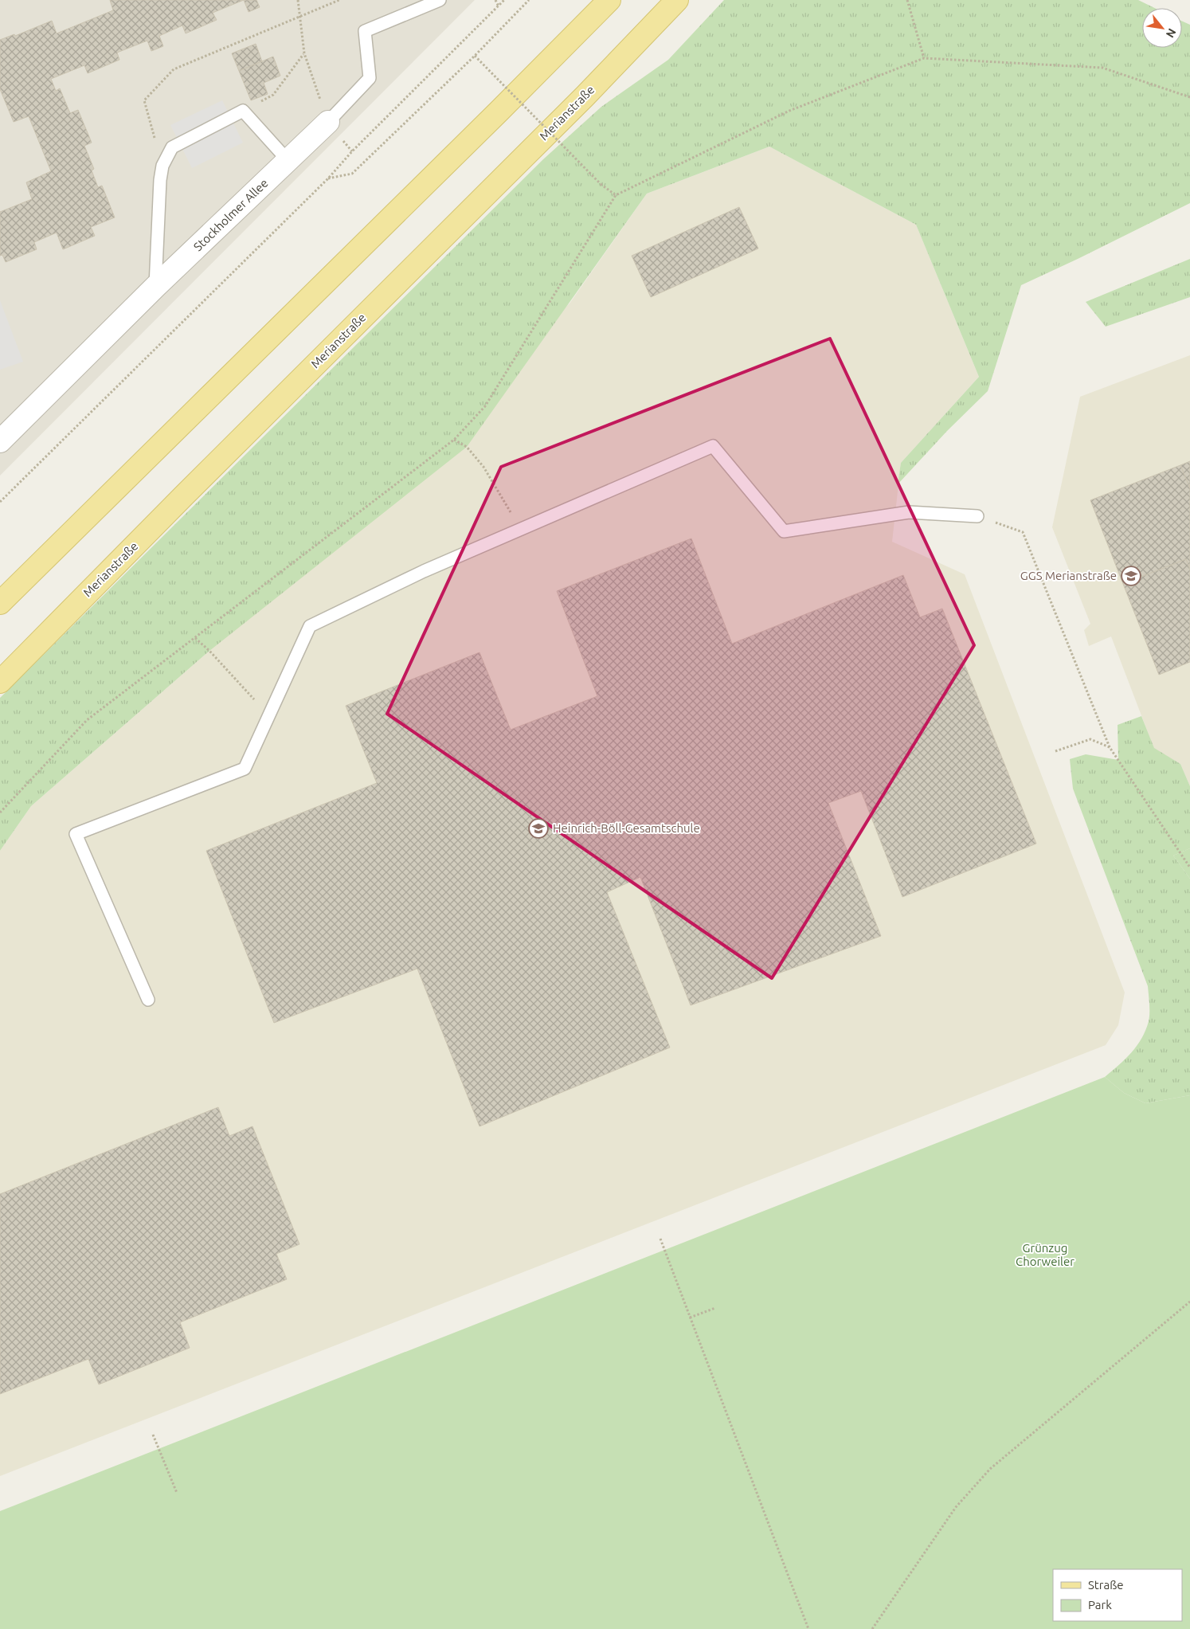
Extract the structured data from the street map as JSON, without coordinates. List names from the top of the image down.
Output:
{
  "streets": {
    "main road": ["Merianstraße"],
    "street": ["Stockholmer Allee"]
  },
  "parks": ["Grünzug Chorweiler"],
  "places": {
    "school or university": ["GGS Merianstraße", "Heinrich-Böll-Gesamtschule"]
  },
  "legend": ["Straße", "Park"],
  "north": "bottom right"
}
